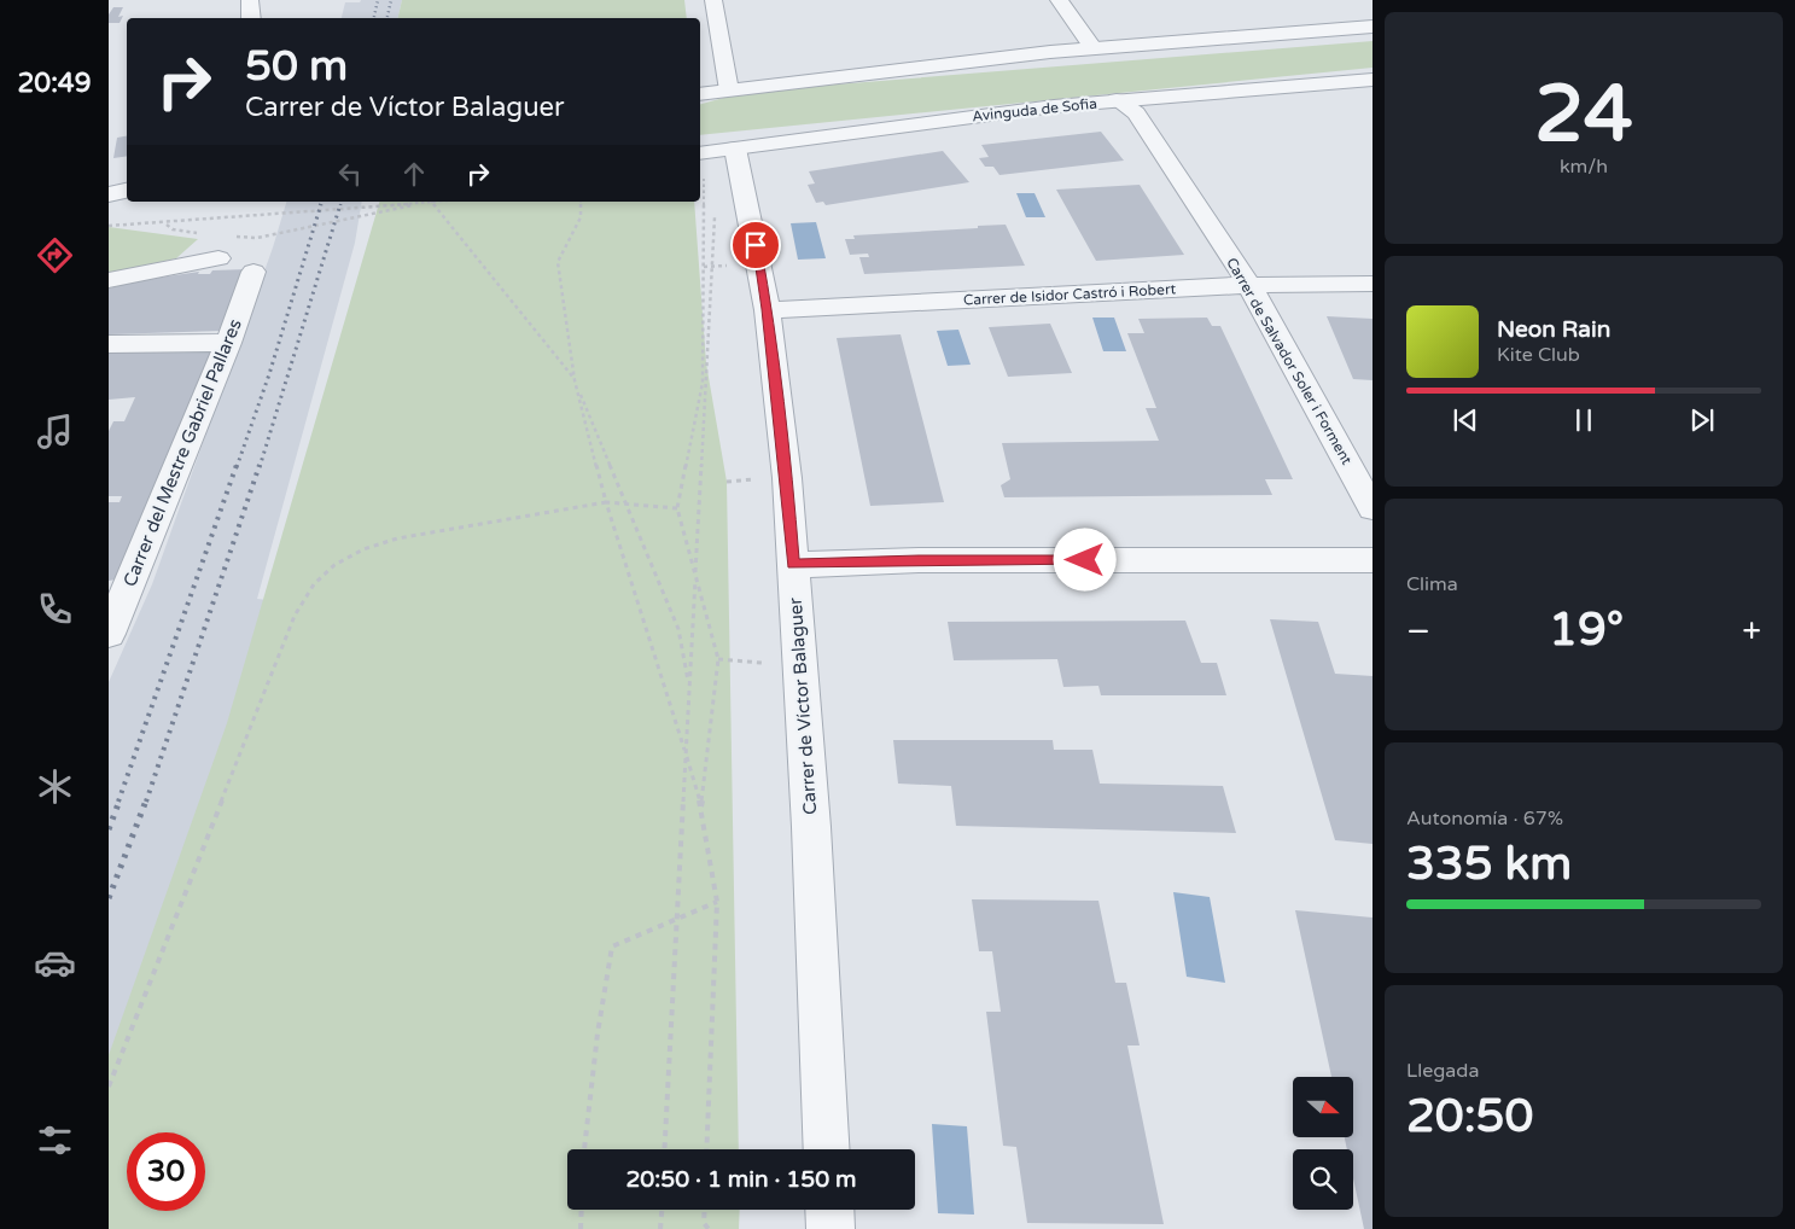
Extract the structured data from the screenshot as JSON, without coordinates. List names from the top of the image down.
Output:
{
  "streets": {
    "street": [
      "Avinguda de Sofia",
      "Carrer de Isidor Castró i Robert",
      "Carrer de Salvador Soler i Forment",
      "Carrer del Mestre Gabriel Pallares",
      "Carrer de Víctor Balaguer"
    ]
  },
  "crossings": [
    ["Avinguda de Sofia", "Carrer de Salvador Soler i Forment"],
    ["Avinguda de Sofia", "Carrer de Víctor Balaguer"],
    ["Carrer de Isidor Castró i Robert", "Carrer de Salvador Soler i Forment"],
    ["Carrer de Isidor Castró i Robert", "Carrer de Víctor Balaguer"]
  ],
  "north": "right",
  "page": {
    "tabs": "20:49",
    "tile": [
      ["24", "km/h"],
      "Clima",
      ["Autonomía · 67%", "335 km"],
      ["Llegada", "20:50"]
    ],
    "turn": ["50 m", "Carrer de Víctor Balaguer"],
    "song": ["Neon Rain", "Kite Club"],
    "heat": ["−", "19°", "+"],
    "limit": "30",
    "trip": "20:50 · 1 min · 150 m"
  }
}
